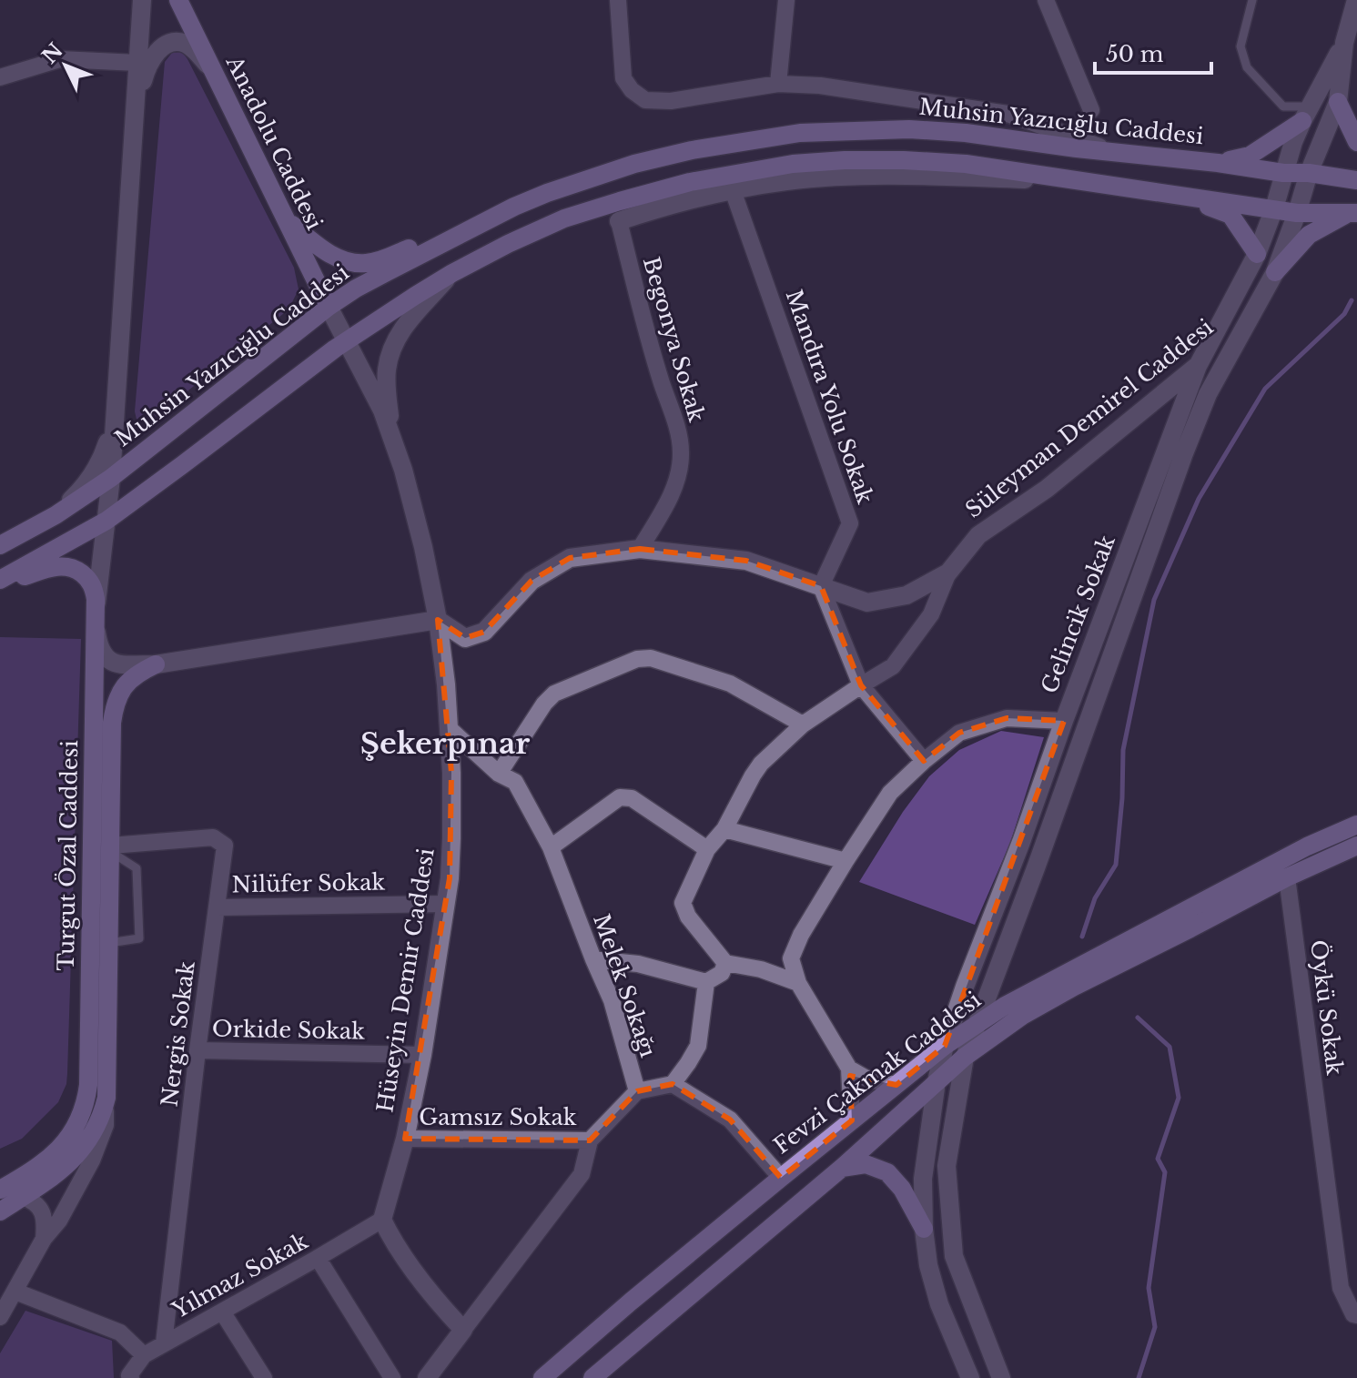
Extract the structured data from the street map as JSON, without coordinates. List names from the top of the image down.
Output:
{
  "streets": {
    "main road": [
      "Muhsin Yazıcığlu Caddesi",
      "Anadolu Caddesi",
      "Turgut Özal Caddesi",
      "Fevzi Çakmak Caddesi"
    ],
    "street": [
      "Begonya Sokak",
      "Mandıra Yolu Sokak",
      "Süleyman Demirel Caddesi",
      "Gelincik Sokak",
      "Nilüfer Sokak",
      "Hüseyin Demir Caddesi",
      "Melek Sokağı",
      "Öykü Sokak",
      "Orkide Sokak",
      "Nergis Sokak",
      "Gamsız Sokak",
      "Yılmaz Sokak"
    ]
  },
  "crossings": [
    ["Muhsin Yazıcığlu Caddesi", "Anadolu Caddesi"],
    ["Muhsin Yazıcığlu Caddesi", "Gelincik Sokak"],
    ["Muhsin Yazıcığlu Caddesi", "Hüseyin Demir Caddesi"],
    ["Anadolu Caddesi", "Hüseyin Demir Caddesi"],
    ["Begonya Sokak", "Süleyman Demirel Caddesi"],
    ["Mandıra Yolu Sokak", "Süleyman Demirel Caddesi"],
    ["Süleyman Demirel Caddesi", "Gelincik Sokak"],
    ["Süleyman Demirel Caddesi", "Hüseyin Demir Caddesi"],
    ["Gelincik Sokak", "Fevzi Çakmak Caddesi"],
    ["Turgut Özal Caddesi", "Nergis Sokak"],
    ["Nilüfer Sokak", "Hüseyin Demir Caddesi"],
    ["Nilüfer Sokak", "Nergis Sokak"],
    ["Hüseyin Demir Caddesi", "Melek Sokağı"],
    ["Hüseyin Demir Caddesi", "Orkide Sokak"],
    ["Hüseyin Demir Caddesi", "Gamsız Sokak"],
    ["Hüseyin Demir Caddesi", "Yılmaz Sokak"],
    ["Melek Sokağı", "Gamsız Sokak"],
    ["Öykü Sokak", "Fevzi Çakmak Caddesi"],
    ["Orkide Sokak", "Nergis Sokak"],
    ["Nergis Sokak", "Yılmaz Sokak"]
  ],
  "districts": ["Şekerpınar"],
  "scale_bar": "50 m",
  "north": "top left"
}
